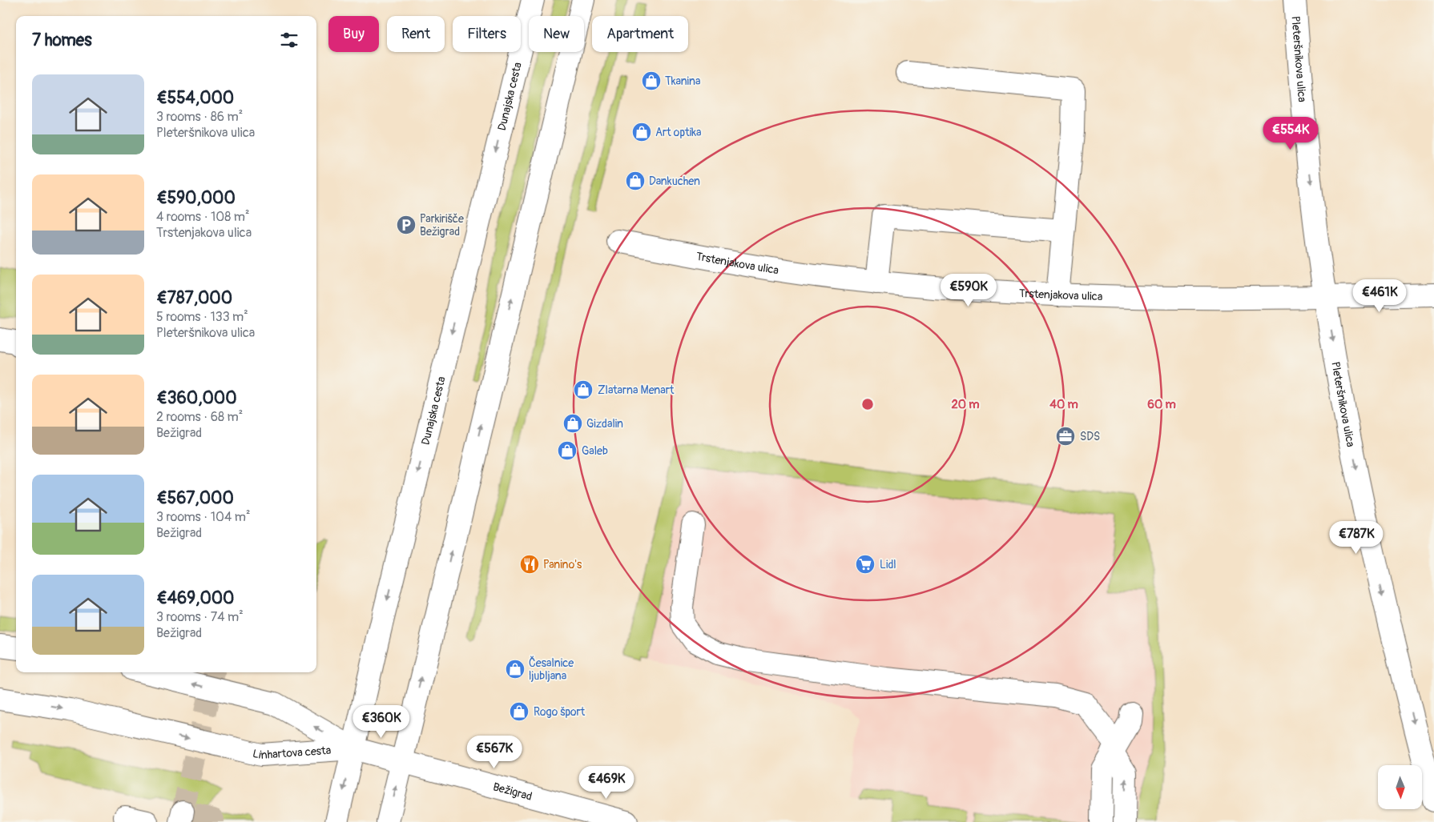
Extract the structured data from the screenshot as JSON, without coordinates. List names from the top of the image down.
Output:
{
  "streets": {
    "main road": [
      "Pleteršnikova ulica",
      "Dunajska cesta",
      "Trstenjakova ulica",
      "Linhartova cesta",
      "Bežigrad"
    ]
  },
  "crossings": [
    ["Pleteršnikova ulica", "Trstenjakova ulica"],
    ["Dunajska cesta", "Linhartova cesta"],
    ["Dunajska cesta", "Bežigrad"],
    ["Linhartova cesta", "Bežigrad"]
  ],
  "one_way": ["Pleteršnikova ulica"],
  "places": {
    "shop": [
      "Tkanina",
      "Art optika",
      "Dankuchen",
      "Zlatarna Menart",
      "Gizdalin",
      "Galeb",
      "Česalnice ljubljana",
      "Rogo šport"
    ],
    "parking": ["Parkirišče Bežigrad"],
    "office": ["SDS"],
    "restaurant": ["Panino's"],
    "supermarket": ["Lidl"]
  },
  "north": "bottom",
  "page": {
    "chip": [
      "Buy",
      "Rent",
      "Filters",
      "New",
      "Apartment"
    ],
    "heading": "7 homes",
    "list": [
      {
        "name": "€554,000",
        "note": "3 rooms · 86 m² · Pleteršnikova ulica"
      },
      {
        "name": "€590,000",
        "note": "4 rooms · 108 m² · Trstenjakova ulica"
      },
      {
        "name": "€787,000",
        "note": "5 rooms · 133 m² · Pleteršnikova ulica"
      },
      {
        "name": "€360,000",
        "note": "2 rooms · 68 m² · Bežigrad"
      },
      {
        "name": "€567,000",
        "note": "3 rooms · 104 m² · Bežigrad"
      },
      {
        "name": "€469,000",
        "note": "3 rooms · 74 m² · Bežigrad"
      }
    ],
    "price": [
      "€554K",
      "€590K",
      "€461K",
      "€787K",
      "€360K",
      "€567K",
      "€469K"
    ]
  },
  "rings": ["20 m", "40 m", "60 m"]
}
